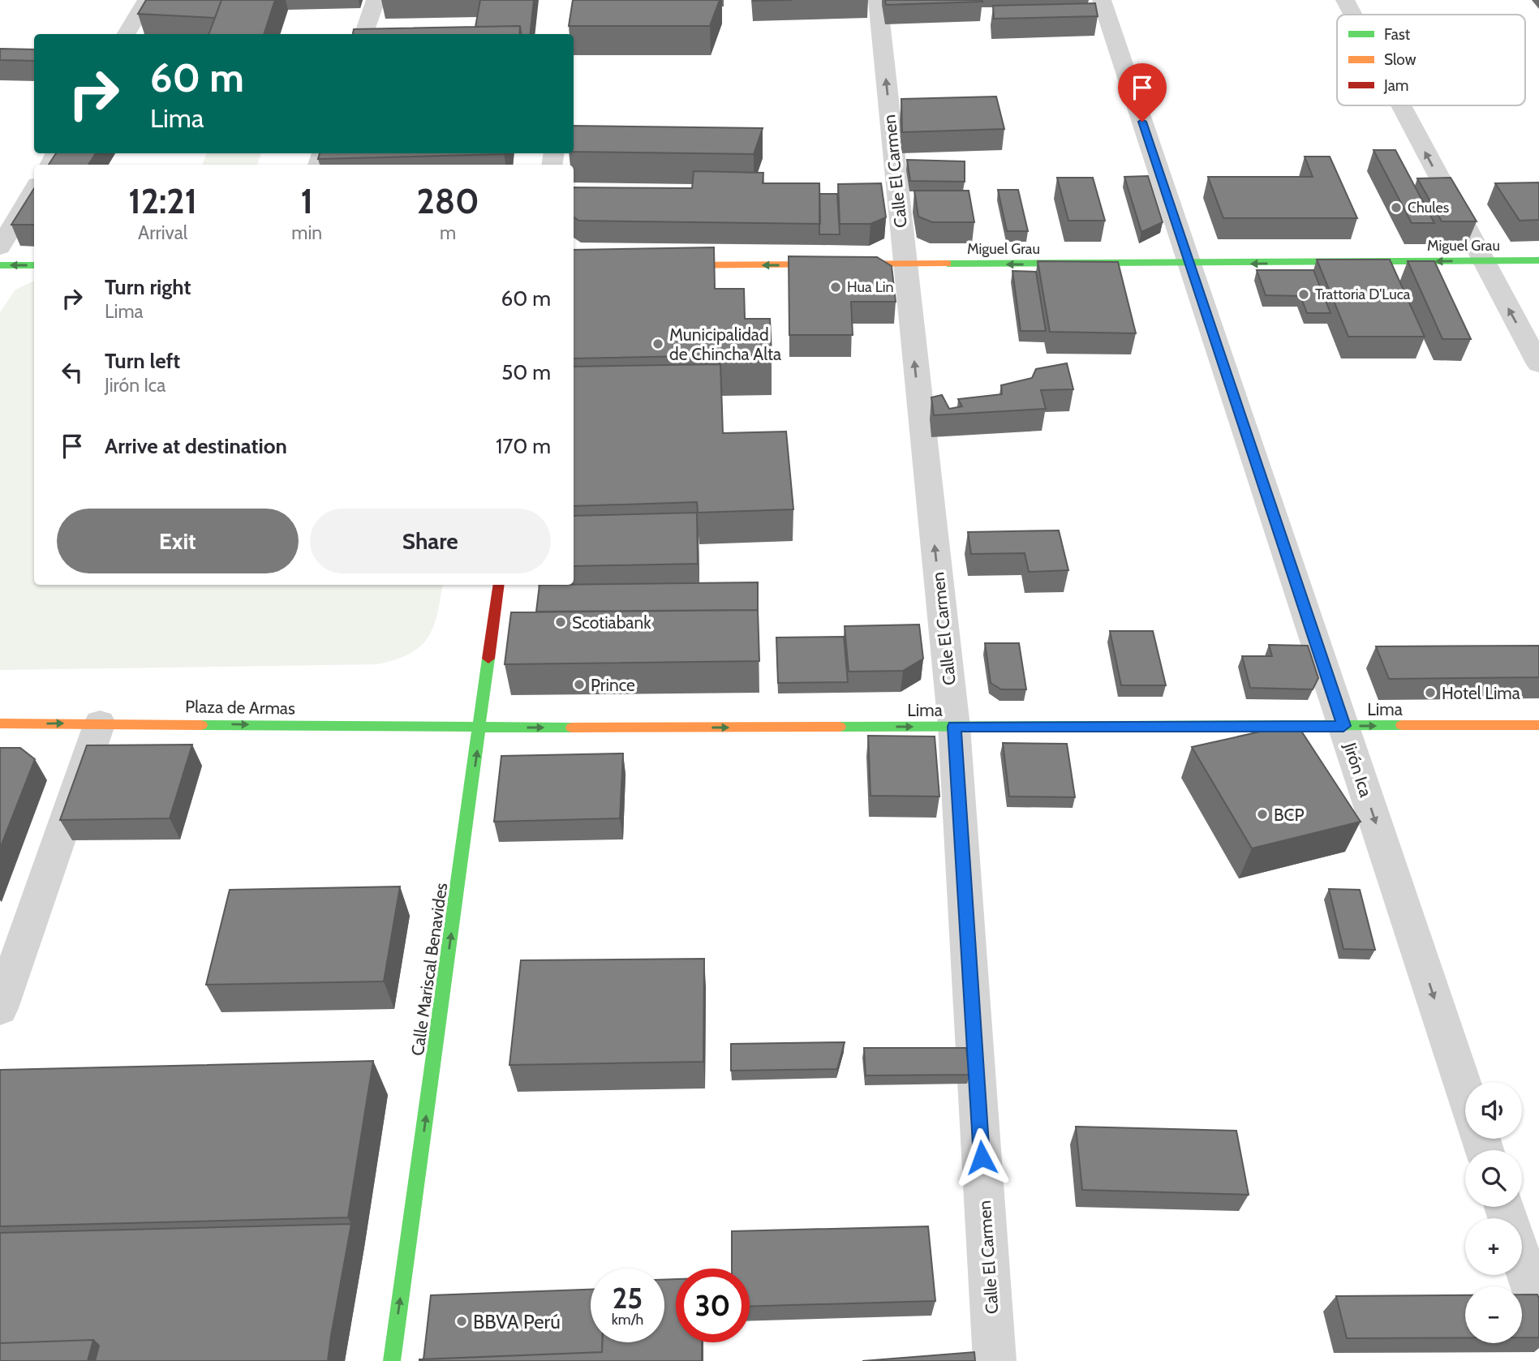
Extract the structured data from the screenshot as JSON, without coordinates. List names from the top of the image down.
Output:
{
  "streets": {
    "main road": [
      "Miguel Grau",
      "Plaza de Armas",
      "Lima",
      "Calle Mariscal Benavides"
    ],
    "street": ["Calle El Carmen", "Jirón Ica"]
  },
  "crossings": [
    ["Calle El Carmen", "Miguel Grau"],
    ["Calle El Carmen", "Lima"],
    ["Miguel Grau", "Jirón Ica"],
    ["Plaza de Armas", "Lima"],
    ["Plaza de Armas", "Calle Mariscal Benavides"],
    ["Lima", "Jirón Ica"],
    ["Lima", "Calle Mariscal Benavides"]
  ],
  "one_way": [
    "Calle El Carmen",
    "Miguel Grau",
    "Plaza de Armas",
    "Lima",
    "Calle Mariscal Benavides"
  ],
  "places": [
    "Chules",
    "Hua Lin",
    "Trattoria D'Luca",
    "Municipalidad de Chincha Alta",
    "Scotiabank",
    "Prince",
    "Hotel Lima",
    "BCP",
    "BBVA Perú"
  ],
  "legend": ["Fast", "Slow", "Jam"],
  "page": {
    "turn": ["60 m", "Lima"],
    "eta": [
      "12:21",
      "Arrival",
      "1",
      "min",
      "280",
      "m"
    ],
    "list": [
      {
        "name": "Turn right",
        "note": "Lima",
        "value": "60 m"
      },
      {
        "name": "Turn left",
        "note": "Jirón Ica",
        "value": "50 m"
      },
      {
        "name": "Arrive at destination",
        "value": "170 m"
      }
    ],
    "buttons": ["Exit", "Share"],
    "map_buttons": ["+", "−"],
    "speed": "25 km/h",
    "limit": "30"
  }
}
